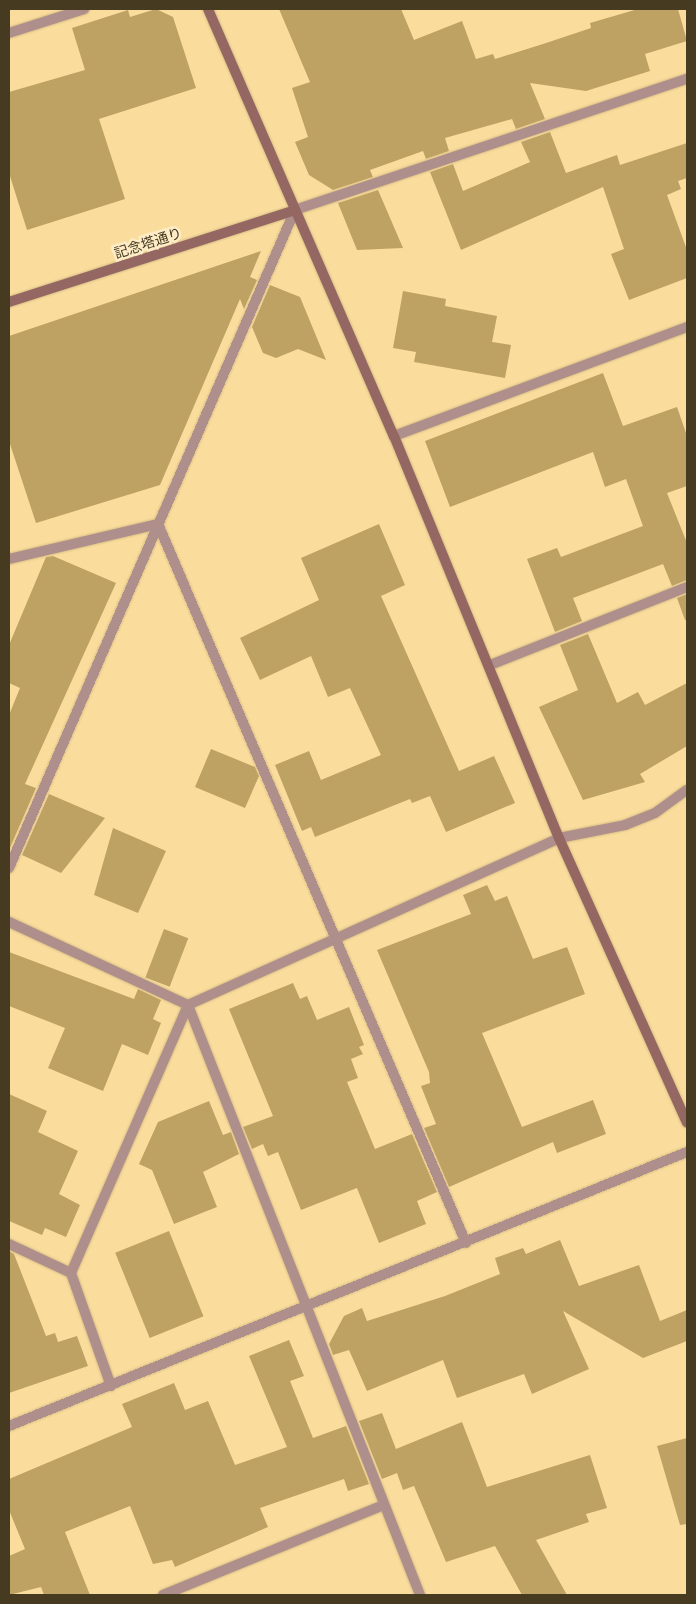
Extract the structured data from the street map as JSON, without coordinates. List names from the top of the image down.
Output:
{
  "streets": {
    "street": ["記念塔通り"]
  }
}
